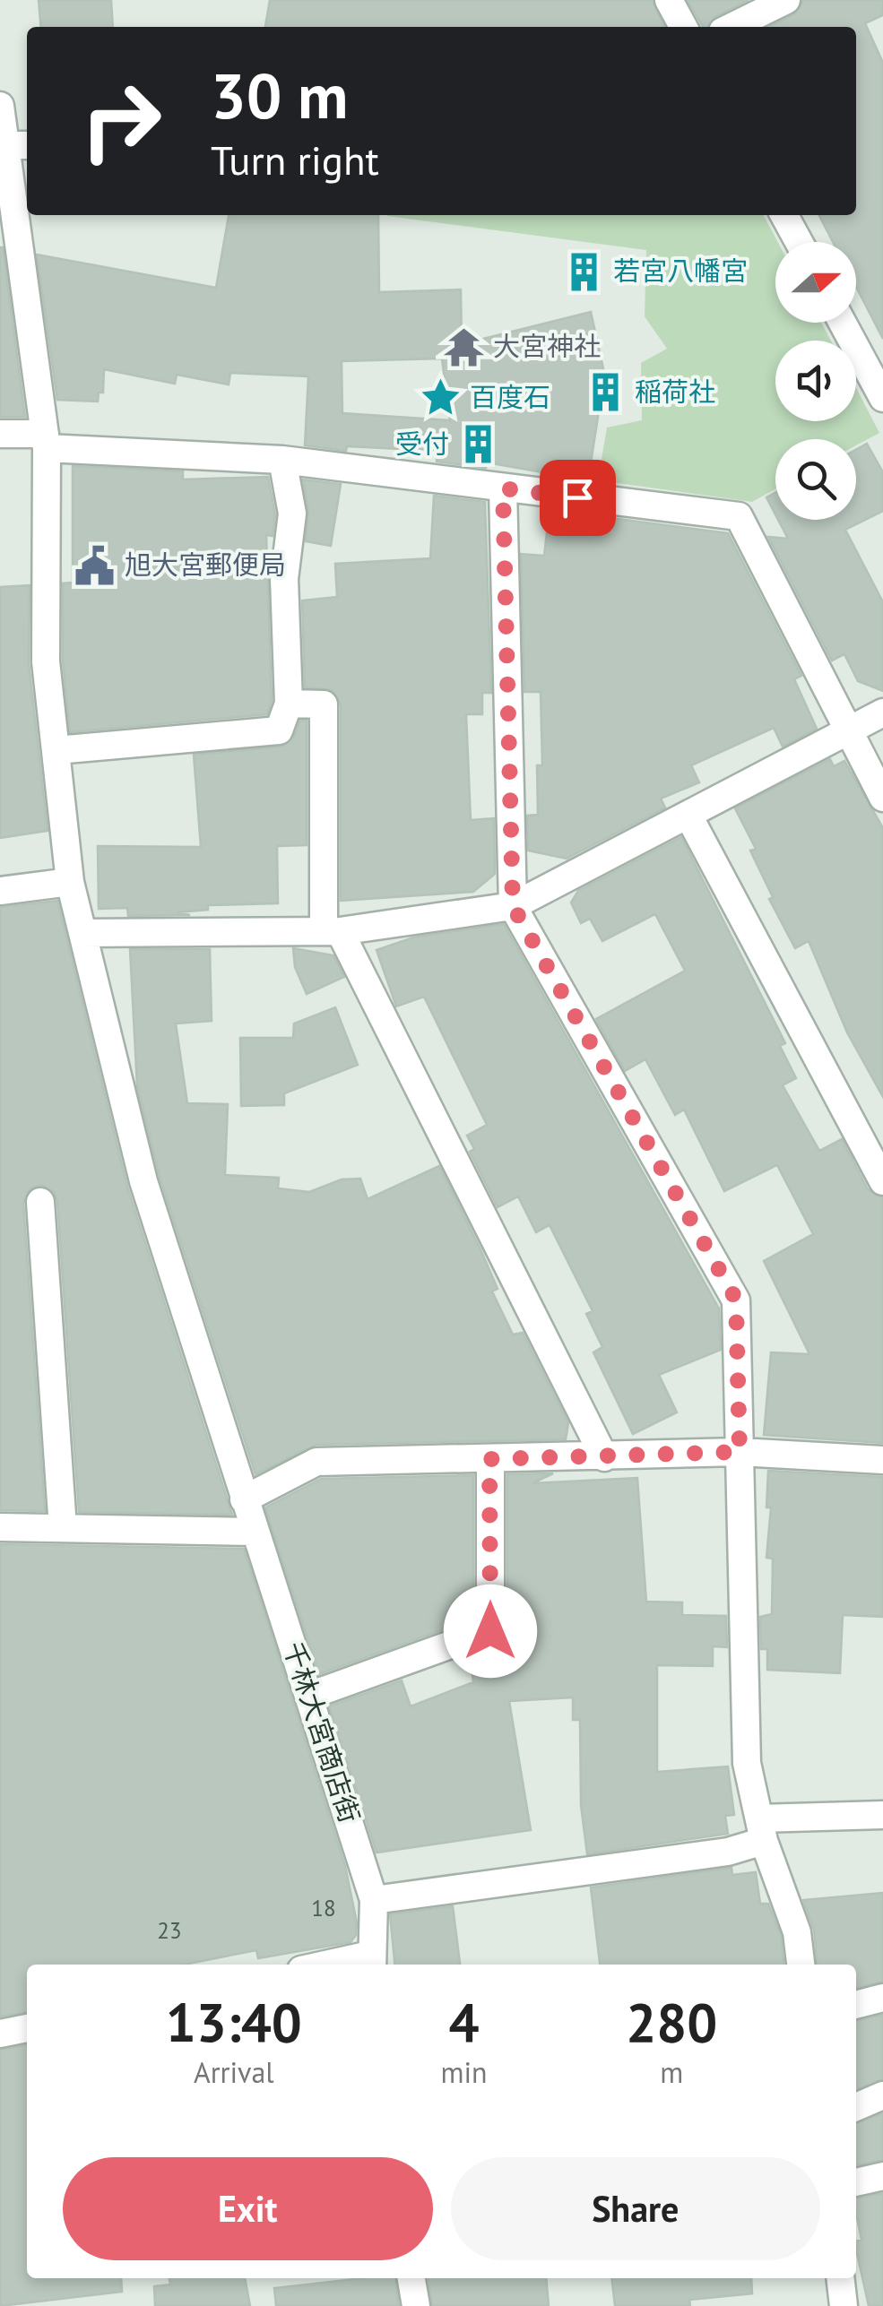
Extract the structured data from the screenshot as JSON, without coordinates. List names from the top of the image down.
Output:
{
  "streets": {
    "street": ["千林大宮商店街"]
  },
  "places": {
    "building": ["若宮八幡宮", "稲荷社", "受付"],
    "temple": ["大宮神社"],
    "place": ["百度石"],
    "public building": ["旭大宮郵便局"]
  },
  "house_numbers": ["18", "23"],
  "north": "right",
  "page": {
    "turn": ["30 m", "Turn right"],
    "eta": [
      "13:40",
      "Arrival",
      "4",
      "min",
      "280",
      "m"
    ],
    "buttons": ["Exit", "Share"]
  }
}
